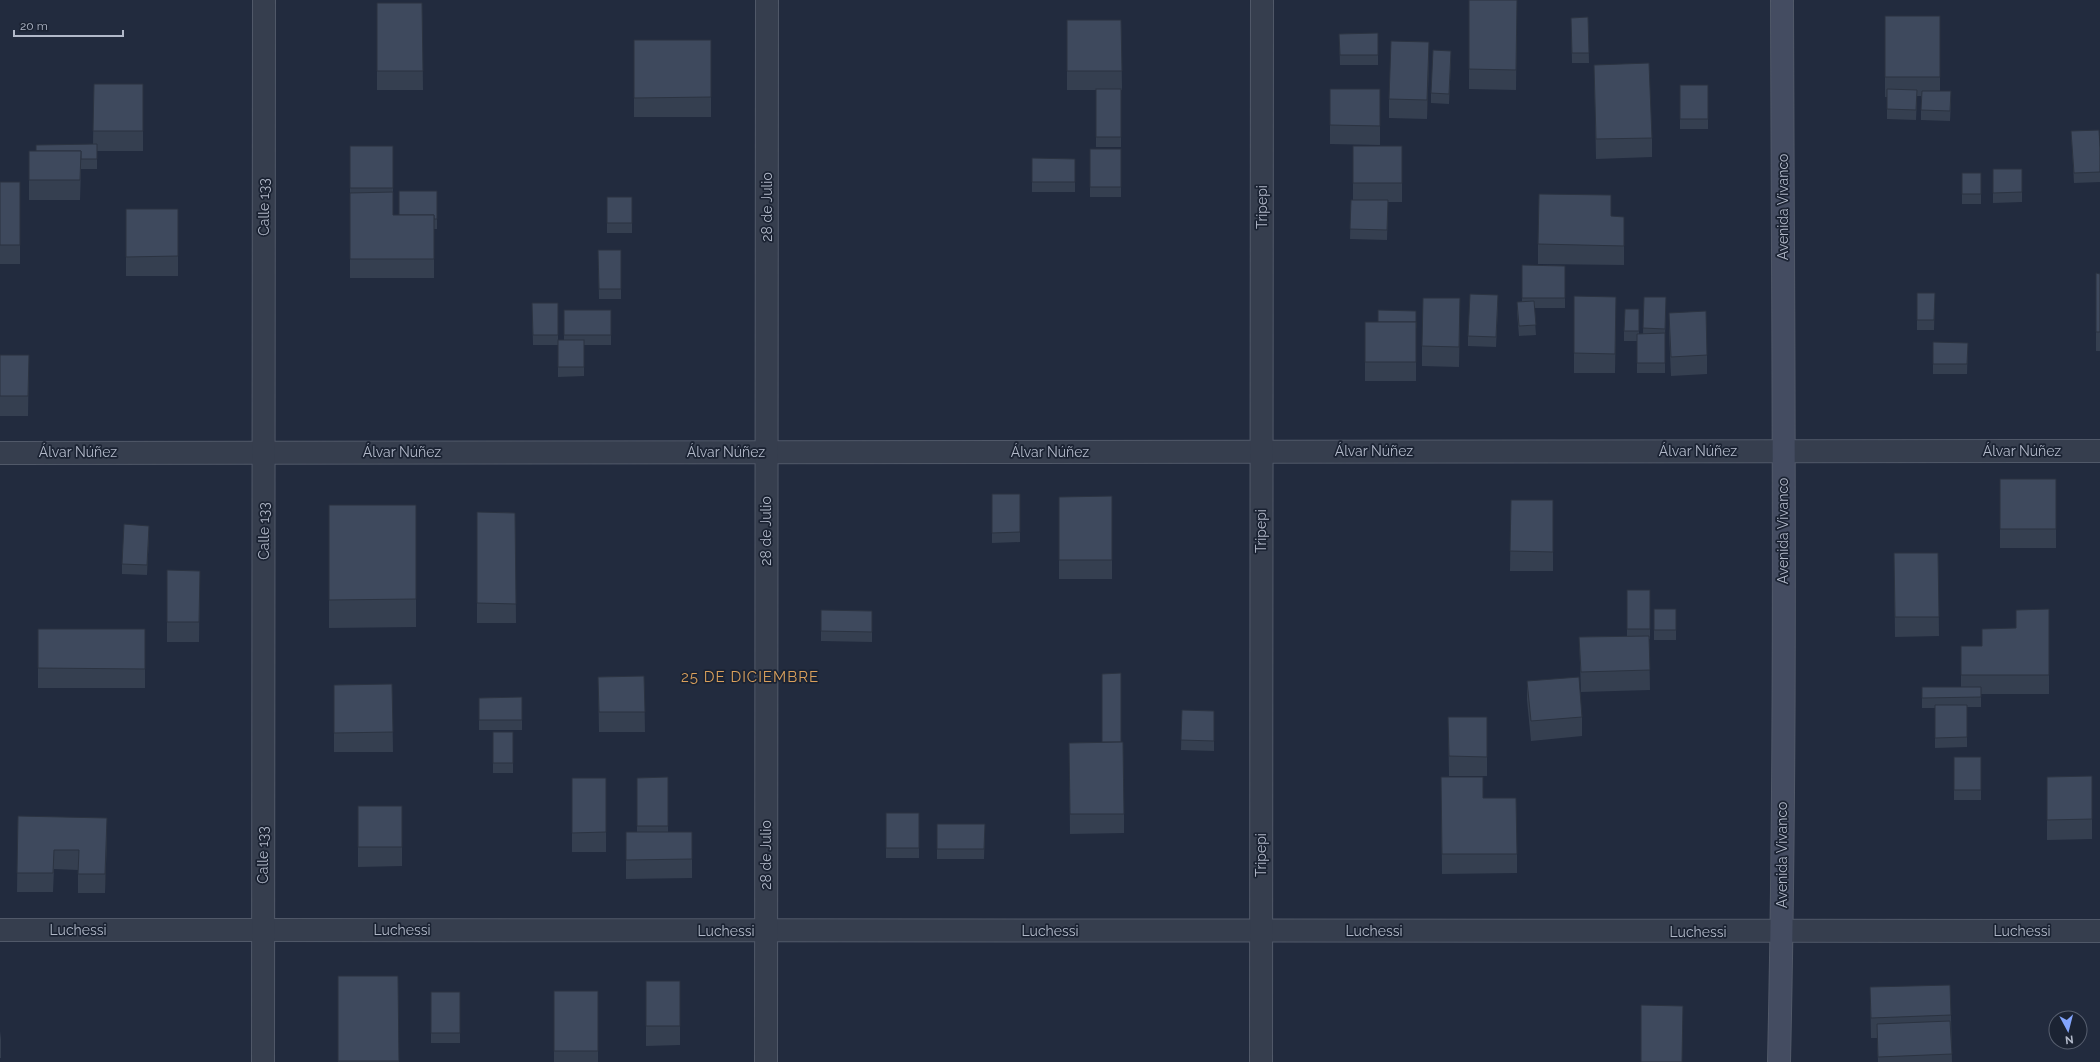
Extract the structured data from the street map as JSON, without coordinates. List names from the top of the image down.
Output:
{
  "streets": {
    "street": [
      "Calle 133",
      "28 de Julio",
      "Tripepi",
      "Avenida Vivanco",
      "Álvar Núñez",
      "Luchessi"
    ]
  },
  "crossings": [
    ["Calle 133", "Álvar Núñez"],
    ["Calle 133", "Luchessi"],
    ["28 de Julio", "Álvar Núñez"],
    ["28 de Julio", "Luchessi"],
    ["Tripepi", "Álvar Núñez"],
    ["Tripepi", "Luchessi"],
    ["Avenida Vivanco", "Álvar Núñez"],
    ["Avenida Vivanco", "Luchessi"]
  ],
  "districts": ["25 DE DICIEMBRE"],
  "scale_bar": "20 m",
  "north": "bottom"
}
